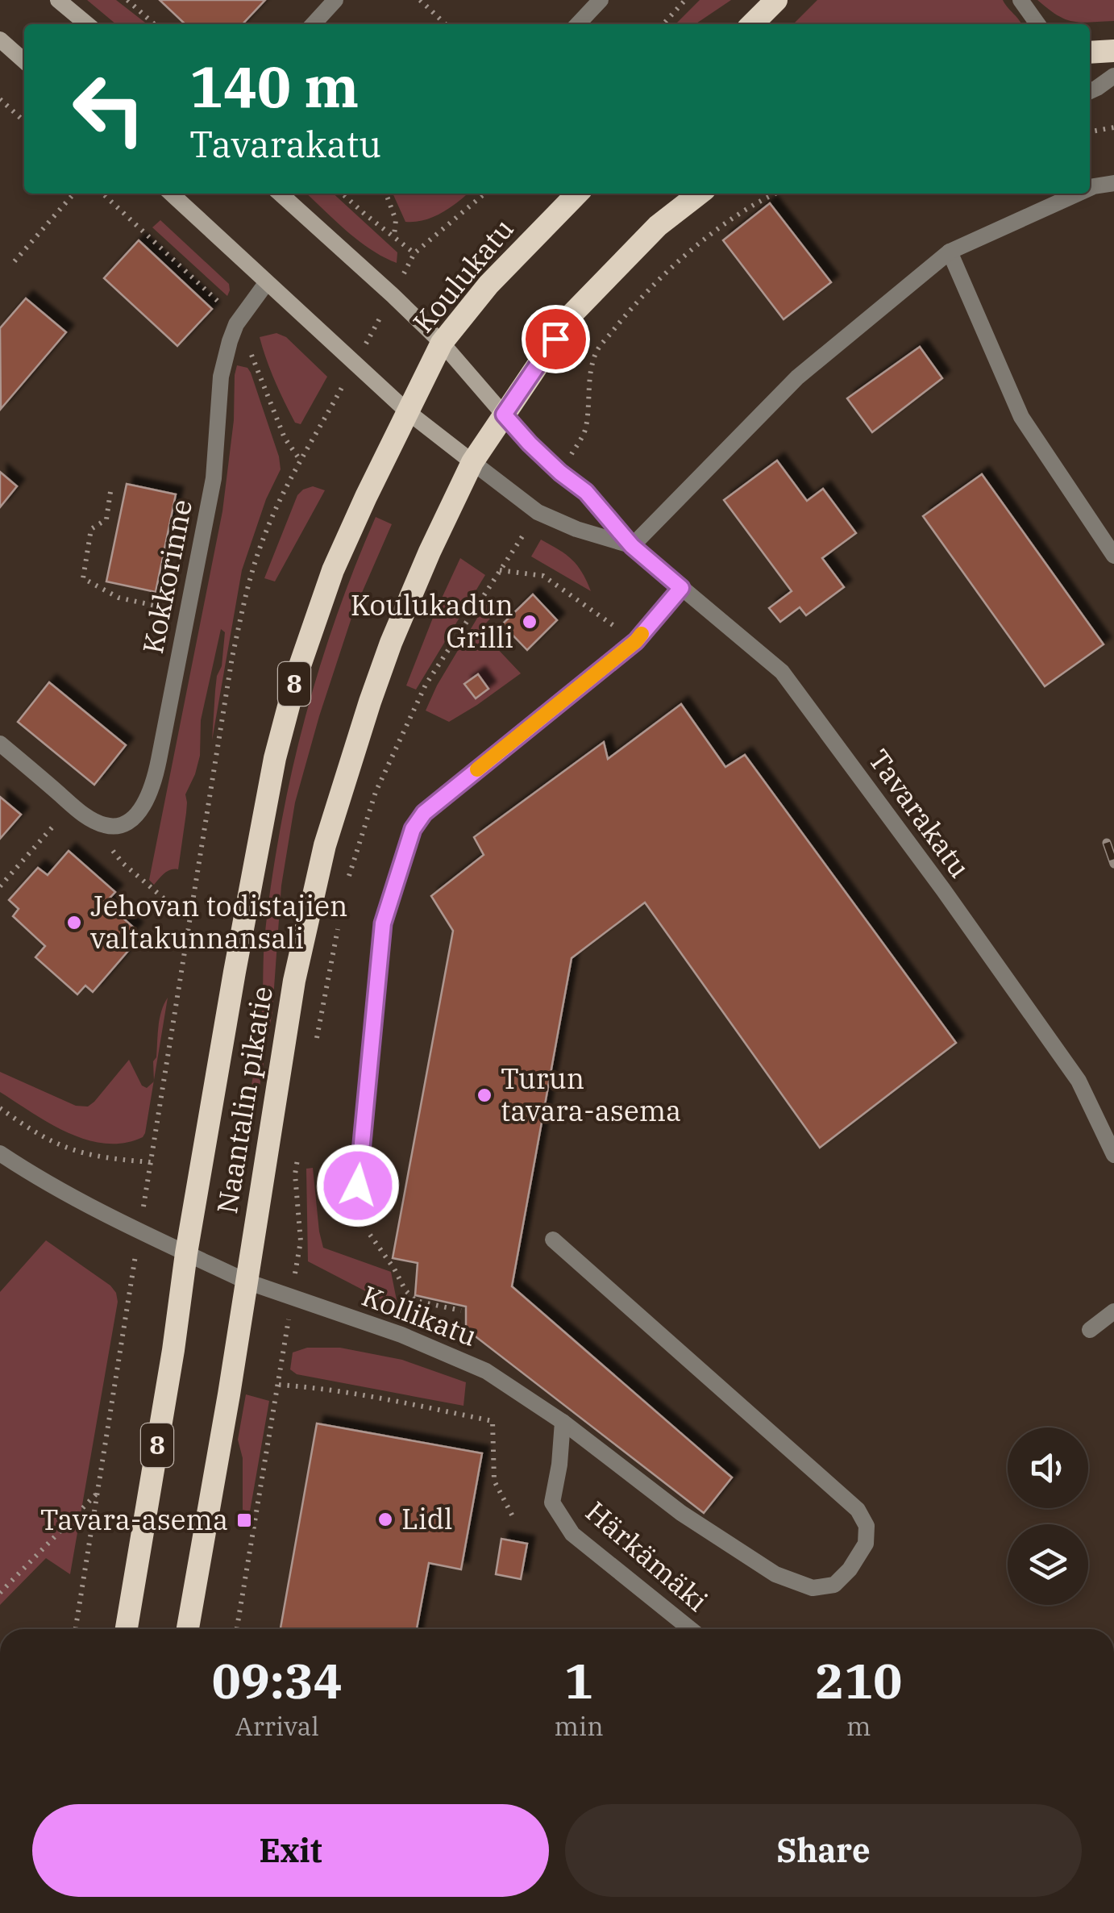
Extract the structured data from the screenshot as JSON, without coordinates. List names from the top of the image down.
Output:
{
  "streets": {
    "highway": ["Koulukatu", "8", "Naantalin pikatie"],
    "street": [
      "Kokkorinne",
      "Tavarakatu",
      "Kollikatu",
      "Härkämäki"
    ]
  },
  "crossings": [
    ["Koulukatu", "Naantalin pikatie"],
    ["8", "Tavarakatu"],
    ["8", "Naantalin pikatie"],
    ["Tavarakatu", "Naantalin pikatie"],
    ["Naantalin pikatie", "Kollikatu"],
    ["Kollikatu", "Härkämäki"]
  ],
  "places": {
    "other": [
      "Koulukadun Grilli",
      "Jehovan todistajien valtakunnansali",
      "Turun tavara-asema",
      "Lidl"
    ],
    "transit": ["Tavara-asema"]
  },
  "page": {
    "turn": ["140 m", "Tavarakatu"],
    "eta": [
      "09:34",
      "Arrival",
      "1",
      "min",
      "210",
      "m"
    ],
    "buttons": ["Exit", "Share"]
  }
}
